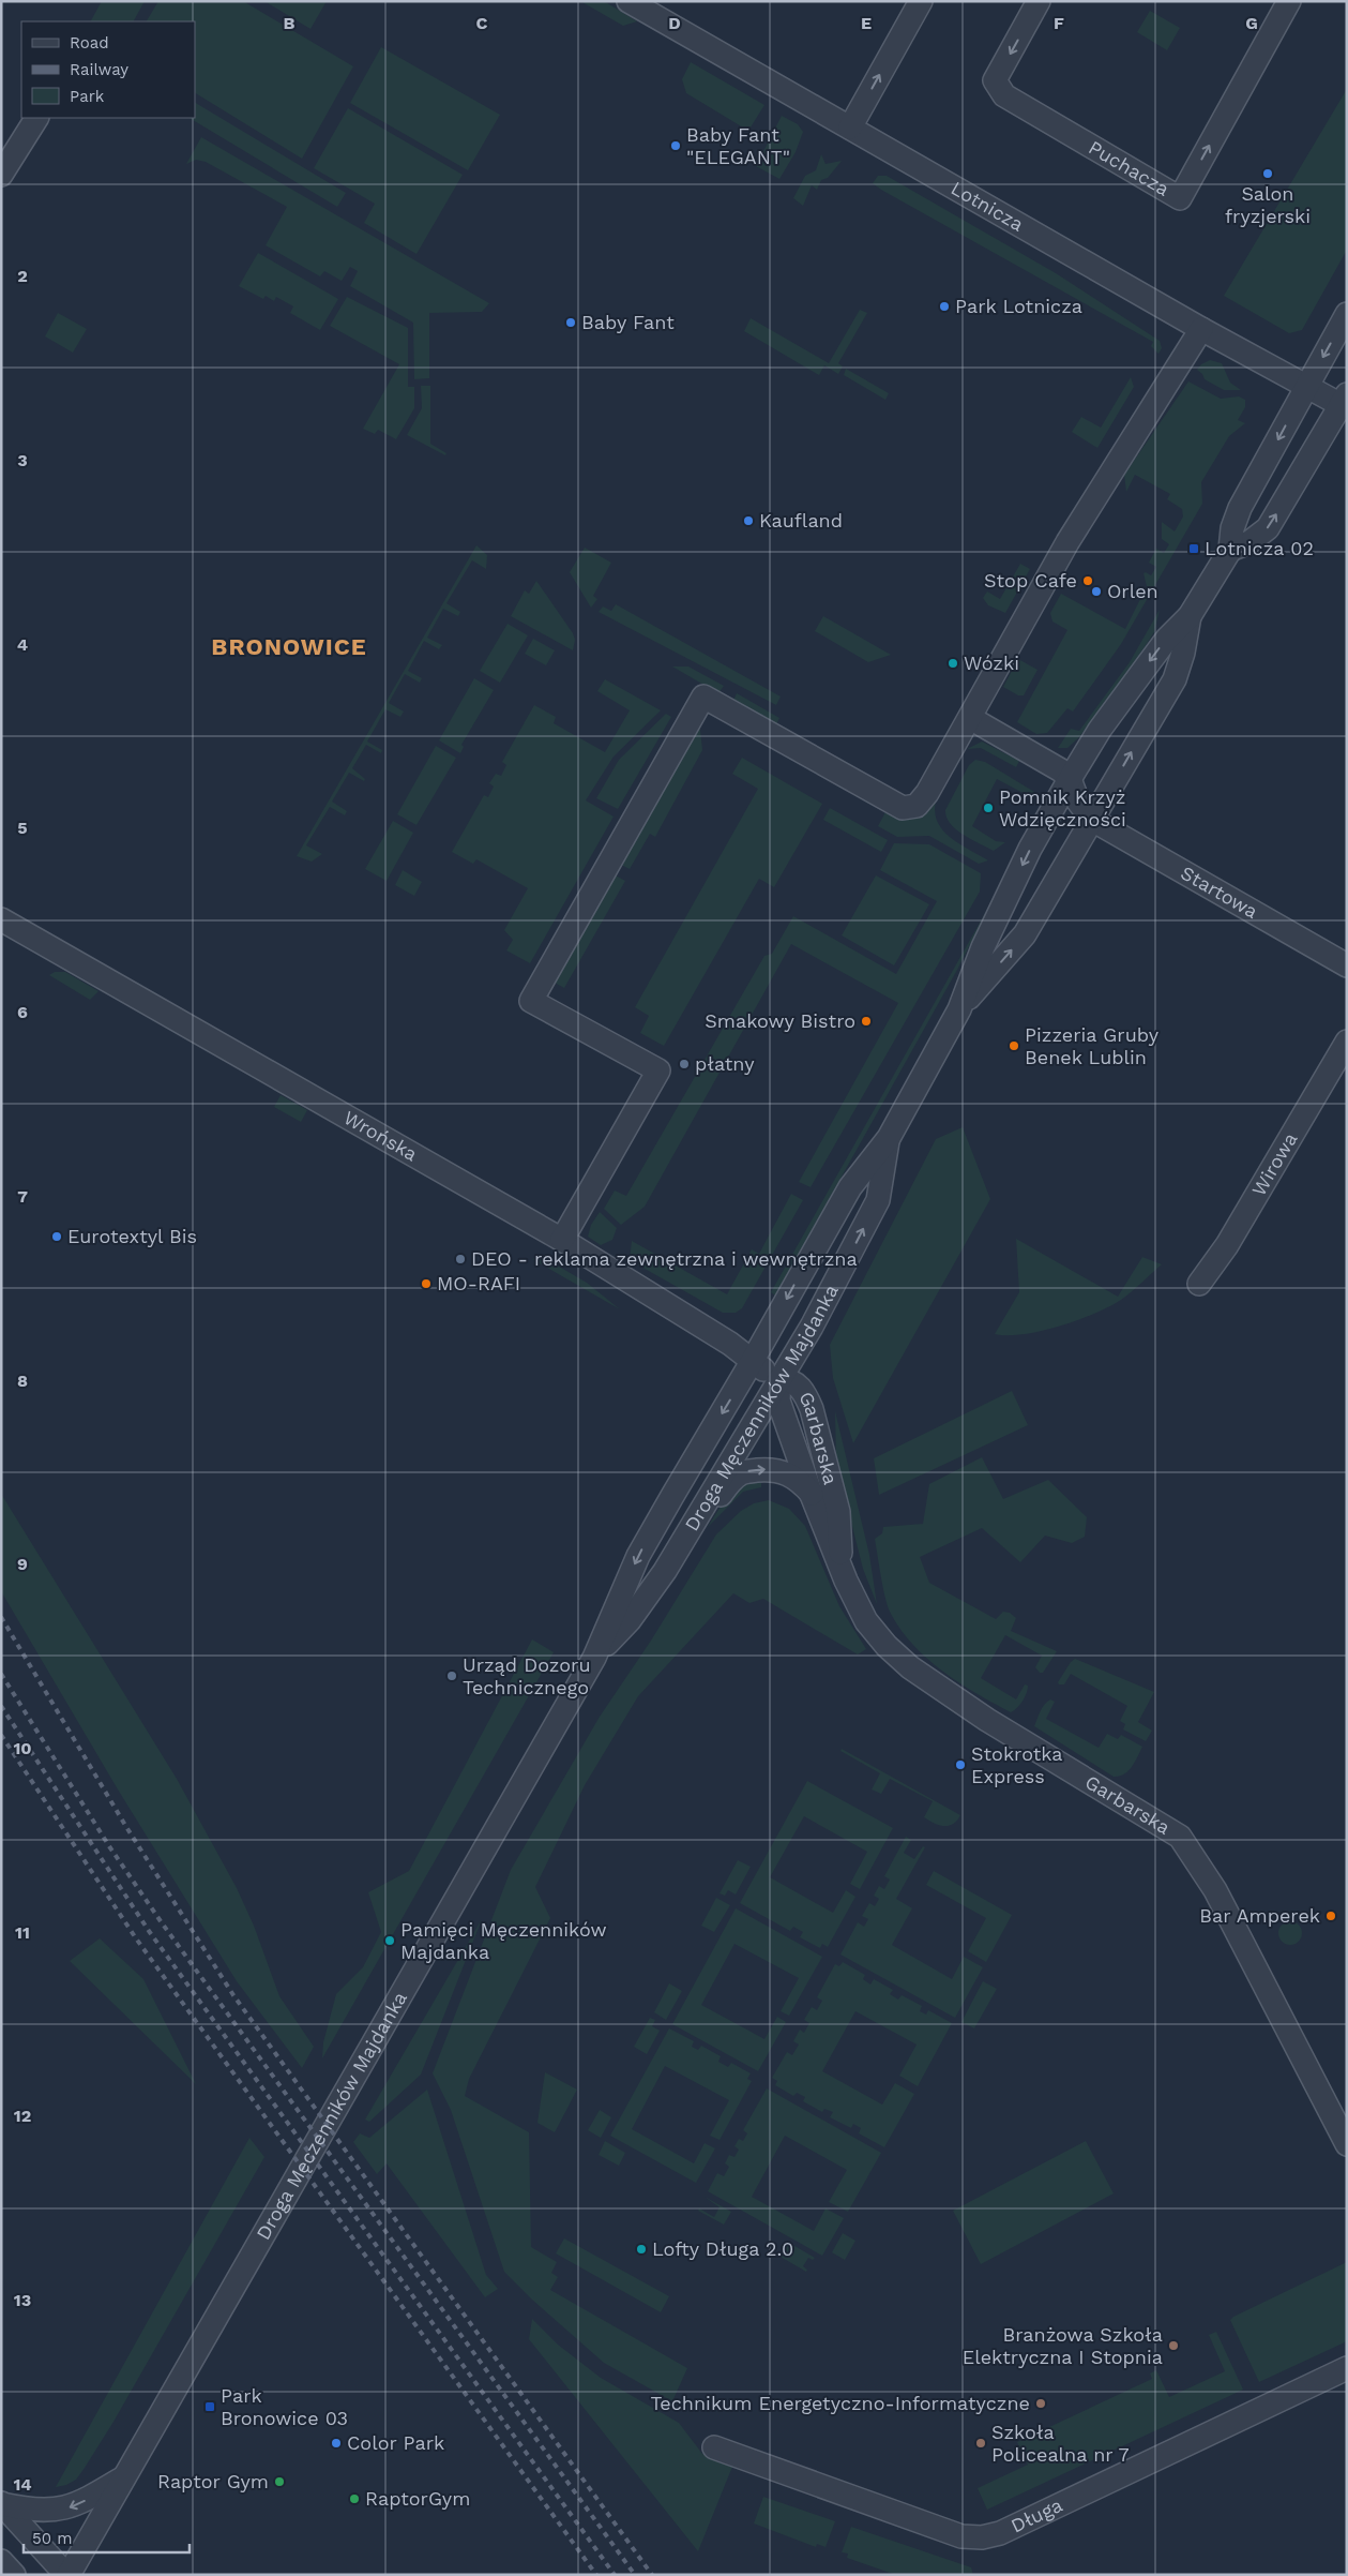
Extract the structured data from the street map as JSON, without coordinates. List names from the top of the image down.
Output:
{
  "streets": {
    "street": [
      "Puchacza",
      "Lotnicza",
      "Startowa",
      "Wrońska",
      "Wirowa",
      "Droga Męczenników Majdanka",
      "Garbarska",
      "Długa"
    ]
  },
  "crossings": [
    ["Lotnicza", "Droga Męczenników Majdanka"],
    ["Startowa", "Droga Męczenników Majdanka"],
    ["Wrońska", "Droga Męczenników Majdanka"],
    ["Wrońska", "Garbarska"],
    ["Droga Męczenników Majdanka", "Garbarska"]
  ],
  "districts": ["BRONOWICE"],
  "places": {
    "other": [
      "Baby Fant \"ELEGANT\"",
      "Salon fryzjerski",
      "Park Lotnicza",
      "Baby Fant",
      "Kaufland",
      "Stop Cafe",
      "Orlen",
      "Wózki",
      "Pomnik Krzyż Wdzięczności",
      "Smakowy Bistro",
      "Pizzeria Gruby Benek Lublin",
      "płatny",
      "Eurotextyl Bis",
      "DEO - reklama zewnętrzna i wewnętrzna",
      "MO-RAFI",
      "Urząd Dozoru Technicznego",
      "Stokrotka Express",
      "Bar Amperek",
      "Pamięci Męczenników Majdanka",
      "Lofty Długa 2.0",
      "Branżowa Szkoła Elektryczna I Stopnia",
      "Technikum Energetyczno-Informatyczne",
      "Color Park",
      "Szkoła Policealna nr 7",
      "Raptor Gym",
      "RaptorGym"
    ],
    "transit": ["Lotnicza 02", "Park Bronowice 03"]
  },
  "legend": ["Road", "Railway", "Park"],
  "scale_bar": "50 m",
  "grid": {
    "columns": [
      "B",
      "C",
      "D",
      "E",
      "F",
      "G"
    ],
    "rows": [
      "2",
      "3",
      "4",
      "5",
      "6",
      "7",
      "8",
      "9",
      "10",
      "11",
      "12",
      "13",
      "14"
    ]
  }
}
